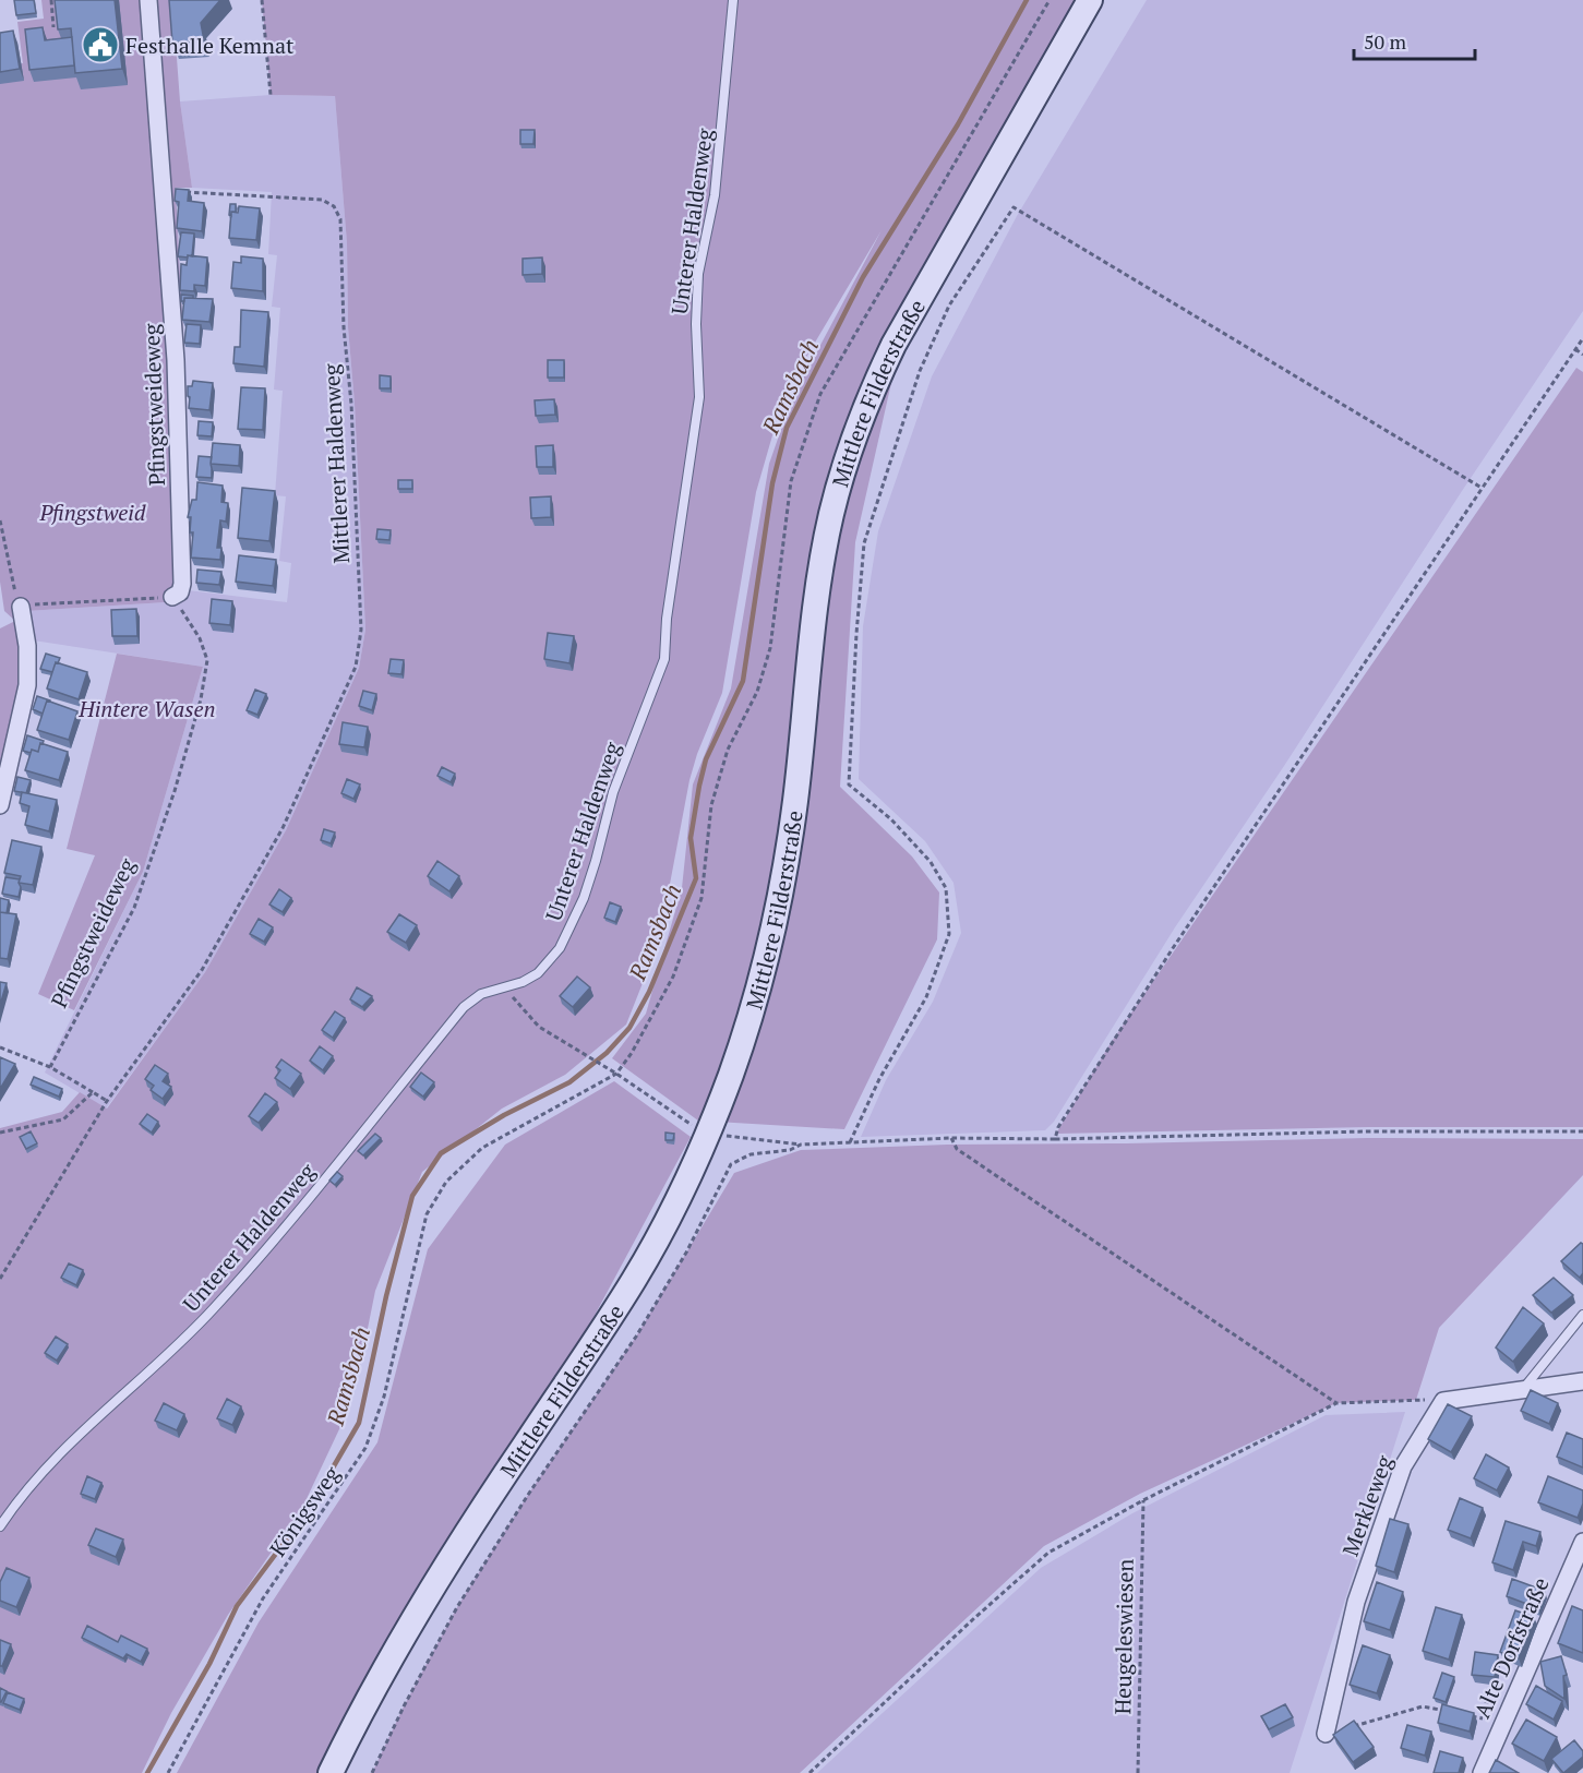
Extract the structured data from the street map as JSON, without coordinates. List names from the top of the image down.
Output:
{
  "streets": {
    "main road": ["Mittlere Filderstraße"],
    "street": ["Pfingstweideweg", "Merkleweg", "Alte Dorfstraße"],
    "lane": ["Unterer Haldenweg"],
    "path": ["Mittlerer Haldenweg", "Königsweg", "Heugeleswiesen"]
  },
  "crossings": [
    ["Unterer Haldenweg", "Königsweg"],
    ["Pfingstweideweg", "Mittlerer Haldenweg"]
  ],
  "water": ["Ramsbach"],
  "parks": ["Pfingstweid", "Hintere Wasen"],
  "places": {
    "public building": ["Festhalle Kemnat"]
  },
  "scale_bar": "50 m"
}
